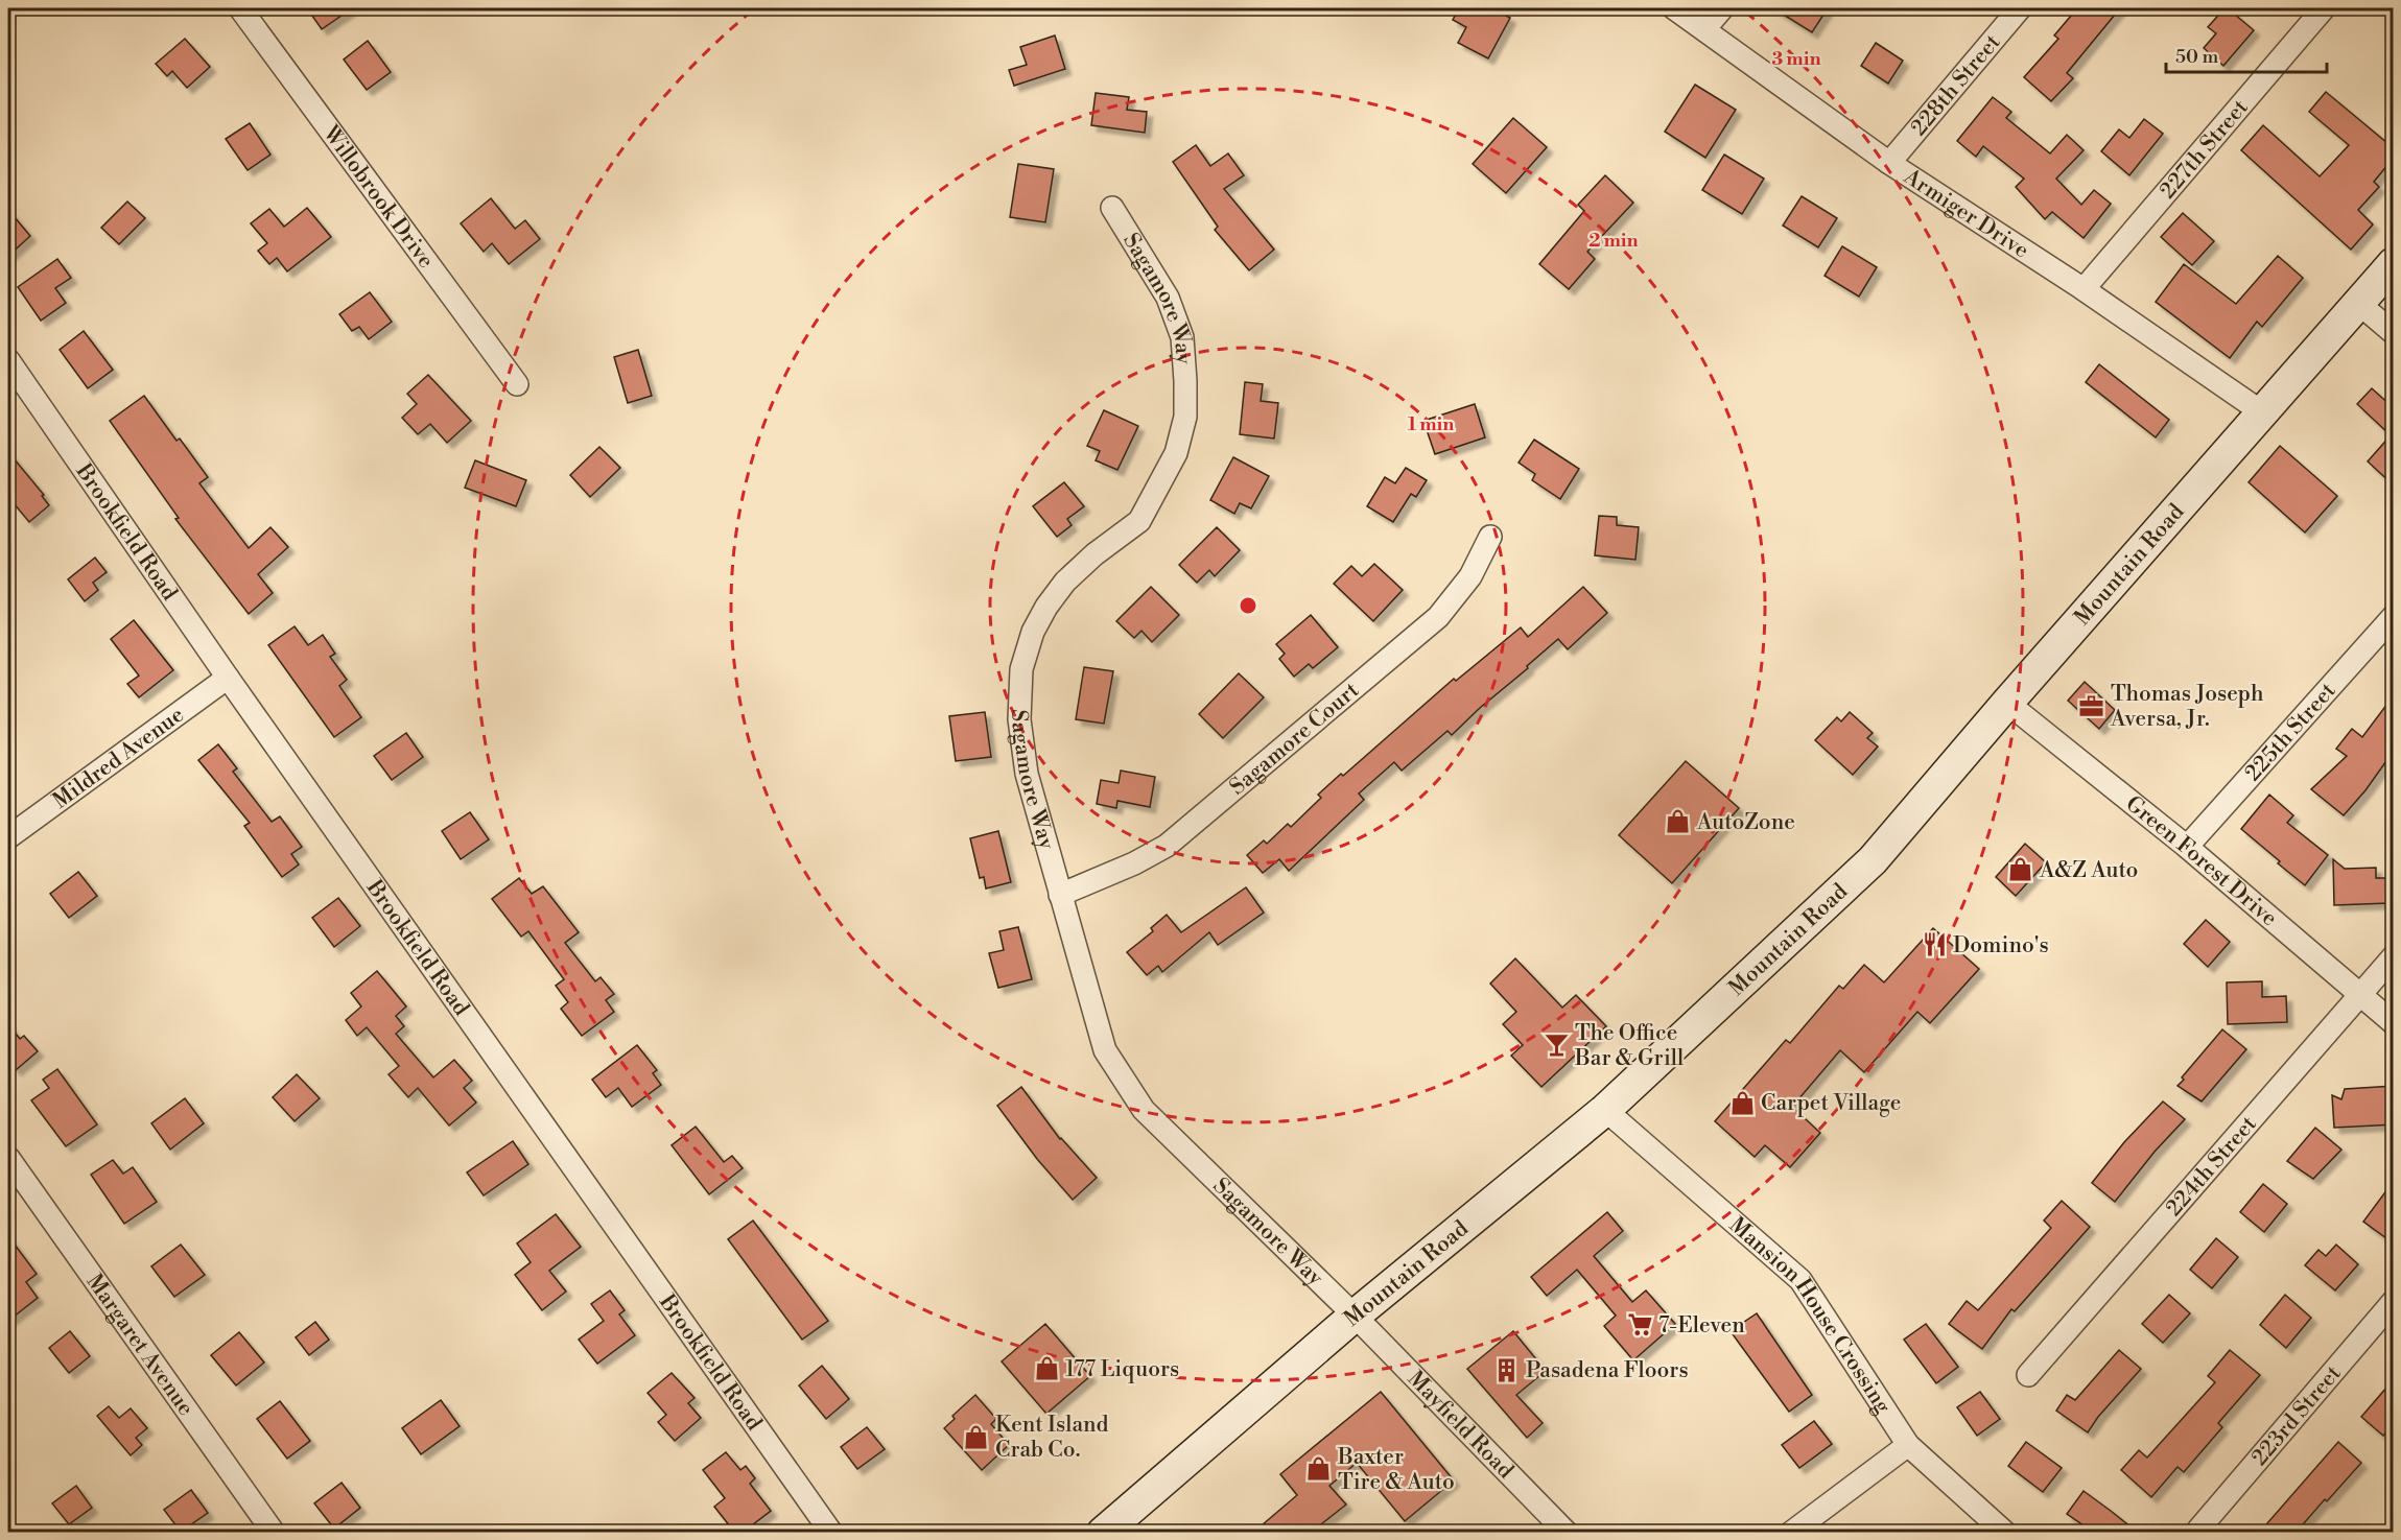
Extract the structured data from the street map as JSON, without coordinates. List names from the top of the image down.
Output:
{
  "streets": {
    "main road": ["Mountain Road"],
    "street": [
      "228th Street",
      "227th Street",
      "Willobrook Drive",
      "Armiger Drive",
      "Sagamore Way",
      "Brookfield Road",
      "225th Street",
      "Sagamore Court",
      "Mildred Avenue",
      "Green Forest Drive",
      "224th Street",
      "Mansion House Crossing",
      "Margaret Avenue",
      "223rd Street",
      "Mayfield Road"
    ]
  },
  "crossings": [
    ["228th Street", "Armiger Drive"],
    ["227th Street", "Armiger Drive"],
    ["Armiger Drive", "Mountain Road"],
    ["Sagamore Way", "Mountain Road"],
    ["Sagamore Way", "Sagamore Court"],
    ["Sagamore Way", "Mayfield Road"],
    ["Brookfield Road", "Mildred Avenue"],
    ["Mountain Road", "Green Forest Drive"],
    ["Mountain Road", "Mansion House Crossing"],
    ["Mountain Road", "Mayfield Road"],
    ["225th Street", "Green Forest Drive"],
    ["Green Forest Drive", "224th Street"]
  ],
  "places": {
    "office": ["Thomas Joseph Aversa, Jr."],
    "shop": [
      "AutoZone",
      "A&Z Auto",
      "Carpet Village",
      "177 Liquors",
      "Kent Island Crab Co.",
      "Baxter Tire & Auto"
    ],
    "restaurant": ["Domino's"],
    "bar": ["The Office Bar & Grill"],
    "supermarket": ["7-Eleven"],
    "building": ["Pasadena Floors"]
  },
  "scale_bar": "50 m",
  "rings": ["3 min", "2 min", "1 min"]
}
